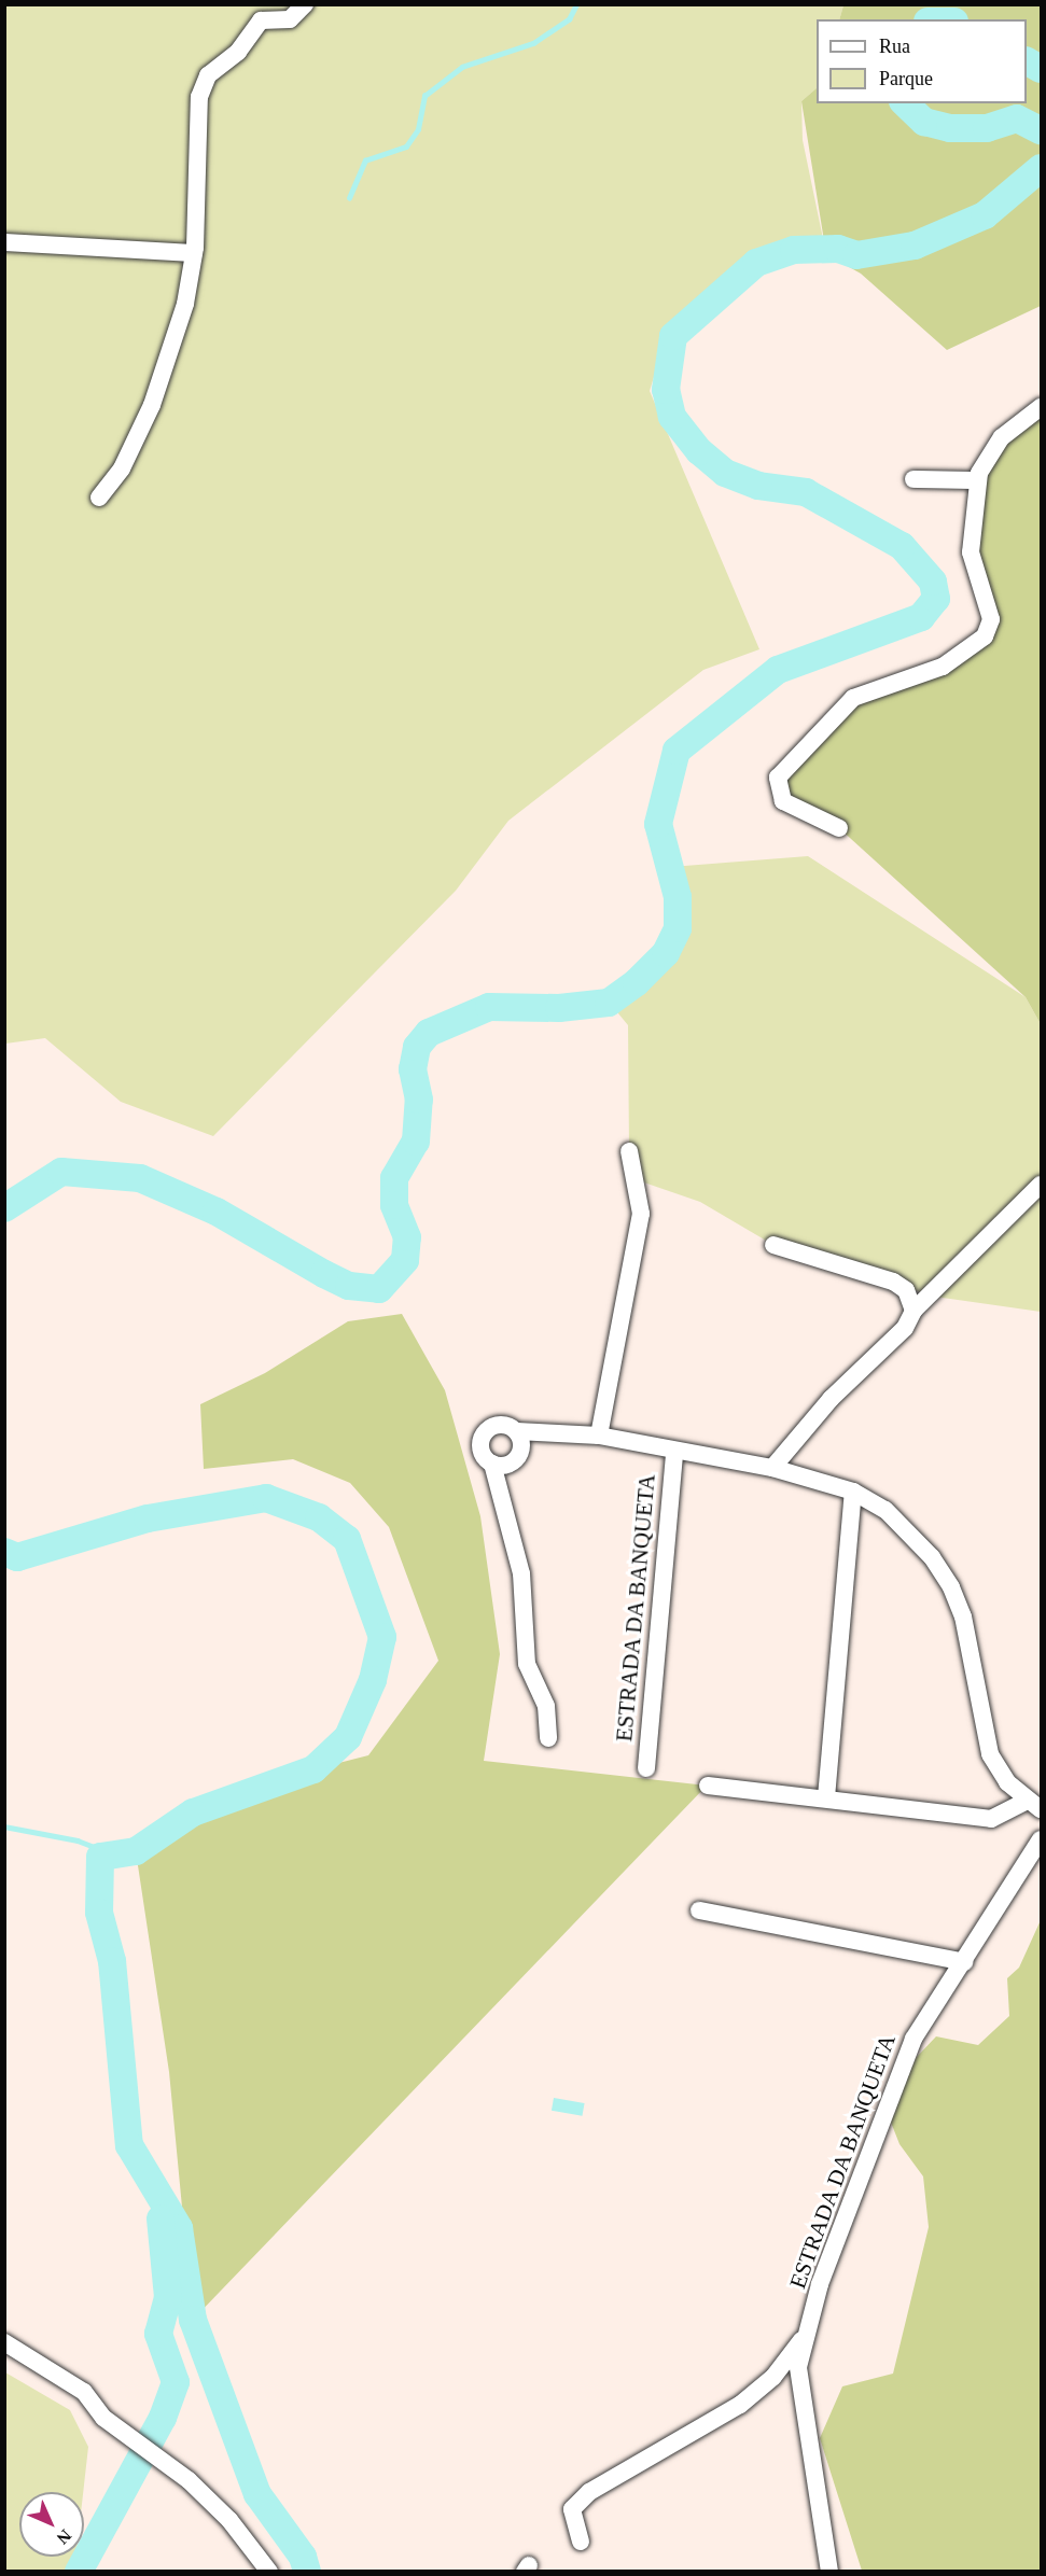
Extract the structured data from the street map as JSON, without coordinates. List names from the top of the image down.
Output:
{
  "streets": {
    "street": ["ESTRADA DA BANQUETA"]
  },
  "legend": ["Rua", "Parque"],
  "north": "bottom right"
}
